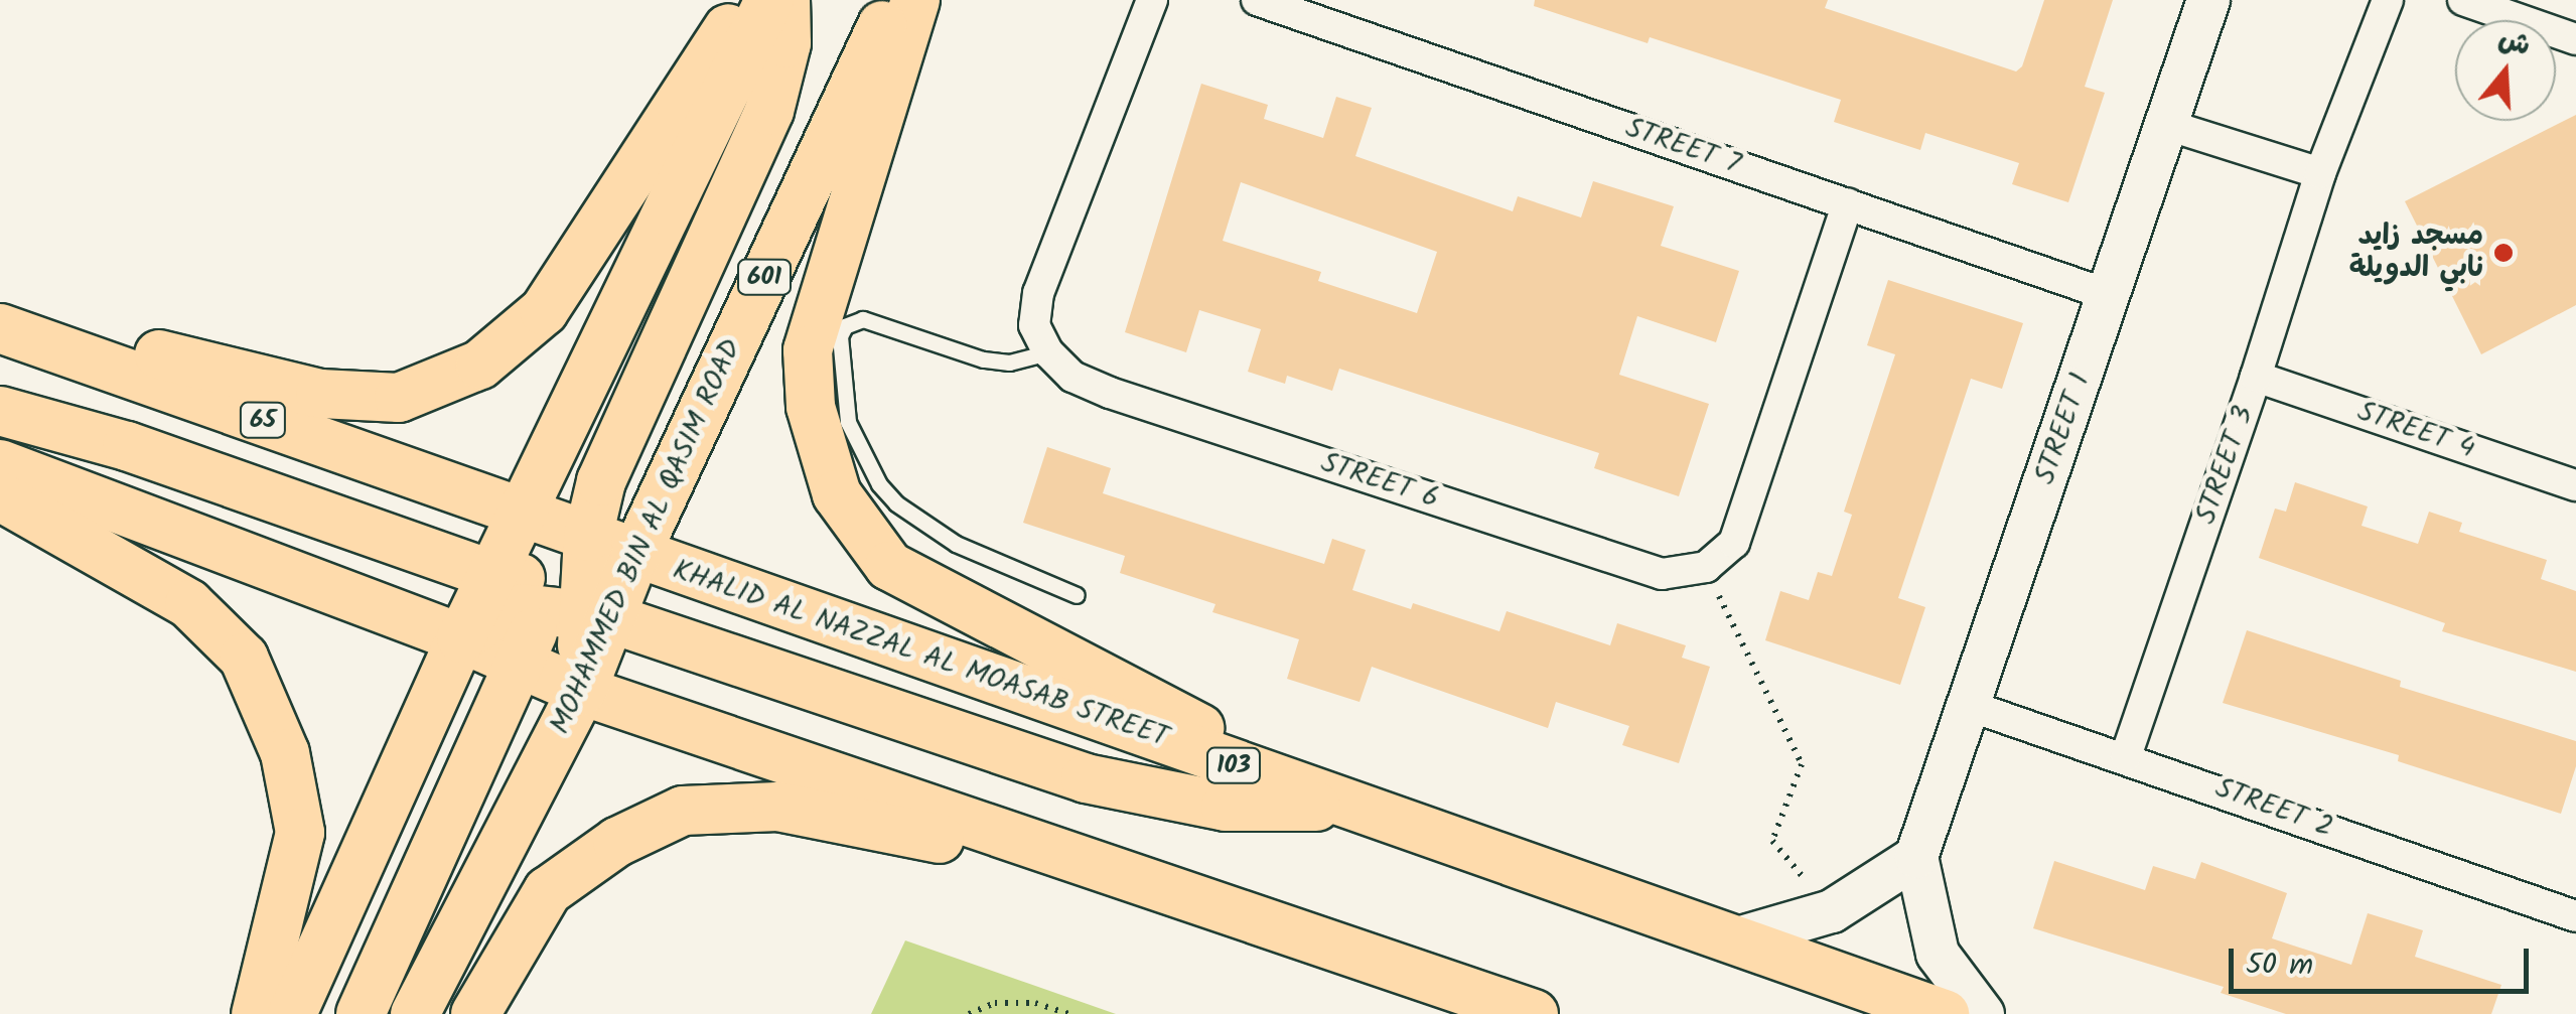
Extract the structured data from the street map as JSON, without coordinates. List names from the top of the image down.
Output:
{
  "streets": {
    "main road": [
      "601",
      "65",
      "MOHAMMED BIN AL QASIM ROAD",
      "KHALID AL NAZZAL AL MOASAB STREET",
      "103"
    ],
    "street": [
      "STREET 7",
      "STREET 1",
      "STREET 4",
      "STREET 3",
      "STREET 6",
      "STREET 2"
    ]
  },
  "crossings": [
    ["STREET 7", "STREET 1"],
    ["65", "KHALID AL NAZZAL AL MOASAB STREET"],
    ["STREET 1", "STREET 2"],
    ["STREET 4", "STREET 3"],
    ["STREET 3", "STREET 2"],
    ["MOHAMMED BIN AL QASIM ROAD", "KHALID AL NAZZAL AL MOASAB STREET"]
  ],
  "places": ["مسجد زايد نابي الدويلة"],
  "scale_bar": "50 m",
  "north": "top"
}
